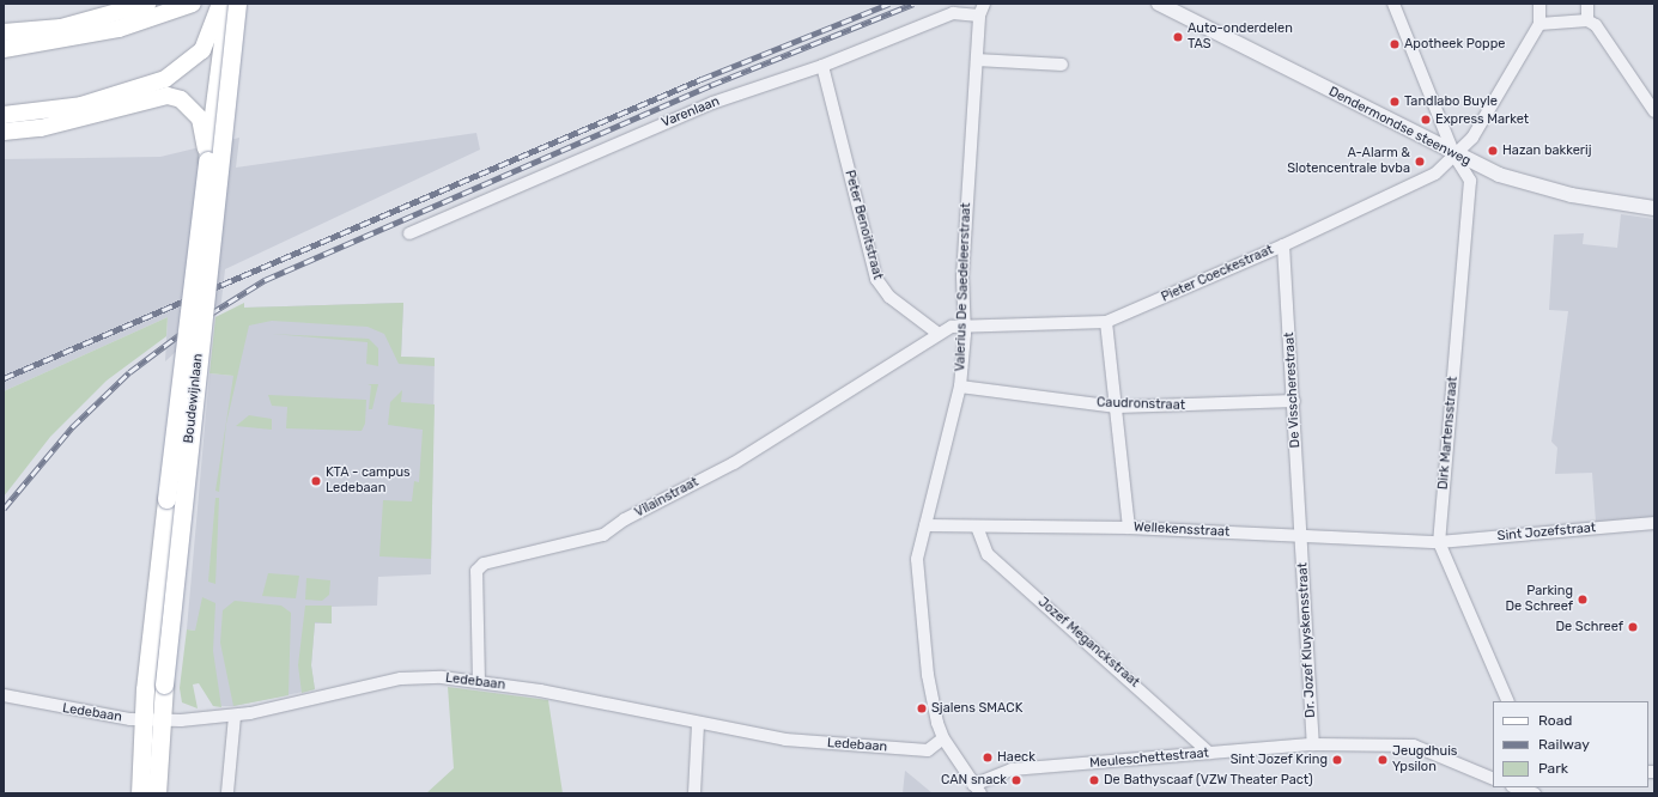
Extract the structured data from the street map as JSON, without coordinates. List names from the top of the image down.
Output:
{
  "streets": {
    "main road": ["Boudewijnlaan"],
    "street": [
      "Varenlaan",
      "Dendermondse steenweg",
      "Peter Benoitstraat",
      "Pieter Coeckestraat",
      "Valerius De Saedeleerstraat",
      "De Visscherestraat",
      "Caudronstraat",
      "Dirk Martensstraat",
      "Vilainstraat",
      "Wellekensstraat",
      "Sint Jozefstraat",
      "Dr. Jozef Kluyskensstraat",
      "Jozef Meganckstraat",
      "Ledebaan",
      "Meuleschettestraat"
    ]
  },
  "crossings": [
    ["Varenlaan", "Peter Benoitstraat"],
    ["Varenlaan", "Valerius De Saedeleerstraat"],
    ["Dendermondse steenweg", "Pieter Coeckestraat"],
    ["Dendermondse steenweg", "Dirk Martensstraat"],
    ["Peter Benoitstraat", "Vilainstraat"],
    ["Pieter Coeckestraat", "Valerius De Saedeleerstraat"],
    ["Pieter Coeckestraat", "De Visscherestraat"],
    ["Pieter Coeckestraat", "Dirk Martensstraat"],
    ["Valerius De Saedeleerstraat", "Caudronstraat"],
    ["Valerius De Saedeleerstraat", "Wellekensstraat"],
    ["Valerius De Saedeleerstraat", "Ledebaan"],
    ["Valerius De Saedeleerstraat", "Meuleschettestraat"],
    ["De Visscherestraat", "Caudronstraat"],
    ["De Visscherestraat", "Wellekensstraat"],
    ["De Visscherestraat", "Dr. Jozef Kluyskensstraat"],
    ["Boudewijnlaan", "Ledebaan"],
    ["Dirk Martensstraat", "Wellekensstraat"],
    ["Dirk Martensstraat", "Sint Jozefstraat"],
    ["Vilainstraat", "Ledebaan"],
    ["Wellekensstraat", "Sint Jozefstraat"],
    ["Wellekensstraat", "Dr. Jozef Kluyskensstraat"],
    ["Wellekensstraat", "Jozef Meganckstraat"],
    ["Dr. Jozef Kluyskensstraat", "Meuleschettestraat"],
    ["Jozef Meganckstraat", "Meuleschettestraat"]
  ],
  "places": [
    "Auto-onderdelen TAS",
    "Apotheek Poppe",
    "Tandlabo Buyle",
    "Express Market",
    "Hazan bakkerij",
    "A-Alarm & Slotencentrale bvba",
    "KTA - campus Ledebaan",
    "Parking De Schreef",
    "De Schreef",
    "Sjalens SMACK",
    "Haeck",
    "Sint Jozef Kring",
    "Jeugdhuis Ypsilon",
    "CAN snack",
    "De Bathyscaaf (VZW Theater Pact)"
  ],
  "legend": ["Road", "Railway", "Park"]
}
